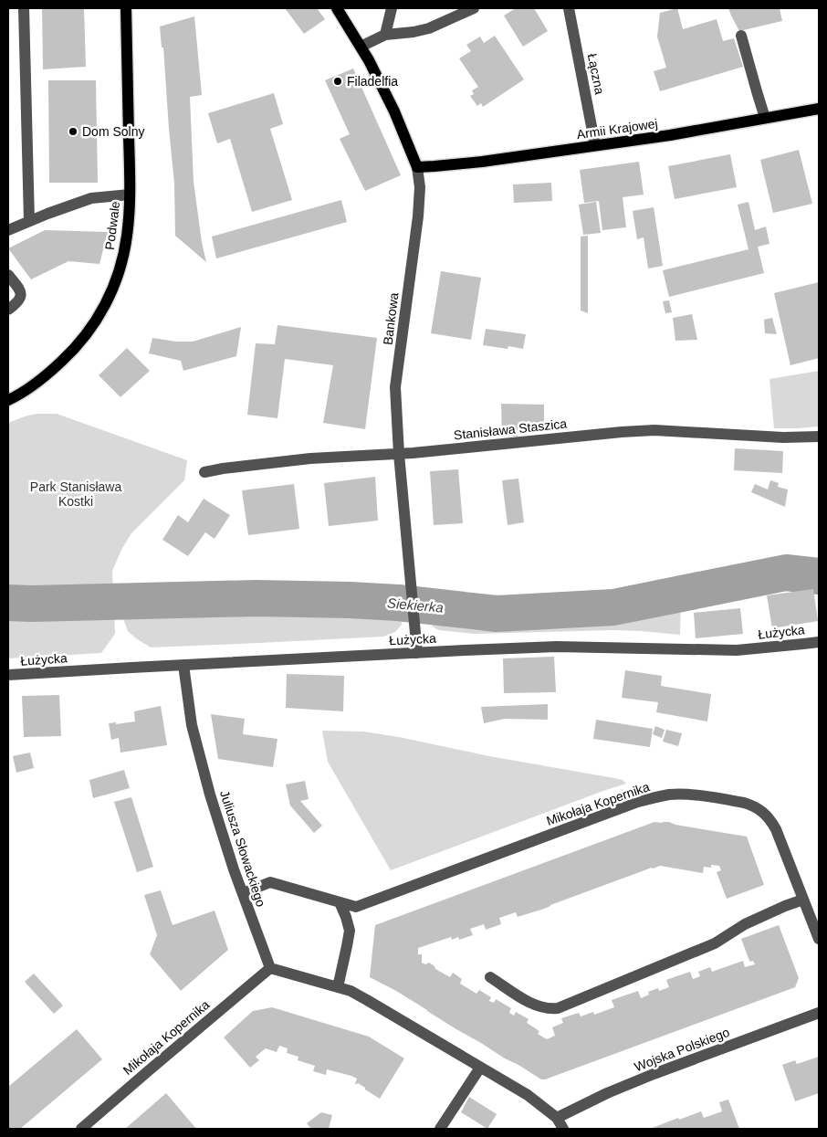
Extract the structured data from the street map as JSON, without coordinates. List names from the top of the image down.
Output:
{
  "streets": {
    "main road": ["Armii Krajowej", "Podwale", "Bankowa"],
    "street": [
      "Łączna",
      "Stanisława Staszica",
      "Łużycka",
      "Mikołaja Kopernika",
      "Juliusza Słowackiego",
      "Wojska Polskiego"
    ]
  },
  "crossings": [
    ["Łączna", "Armii Krajowej"],
    ["Armii Krajowej", "Bankowa"],
    ["Bankowa", "Stanisława Staszica"],
    ["Bankowa", "Łużycka"],
    ["Łużycka", "Juliusza Słowackiego"],
    ["Mikołaja Kopernika", "Juliusza Słowackiego"]
  ],
  "water": ["Siekierka"],
  "parks": ["Park Stanisława Kostki"],
  "places": ["Filadelfia", "Dom Solny"]
}
